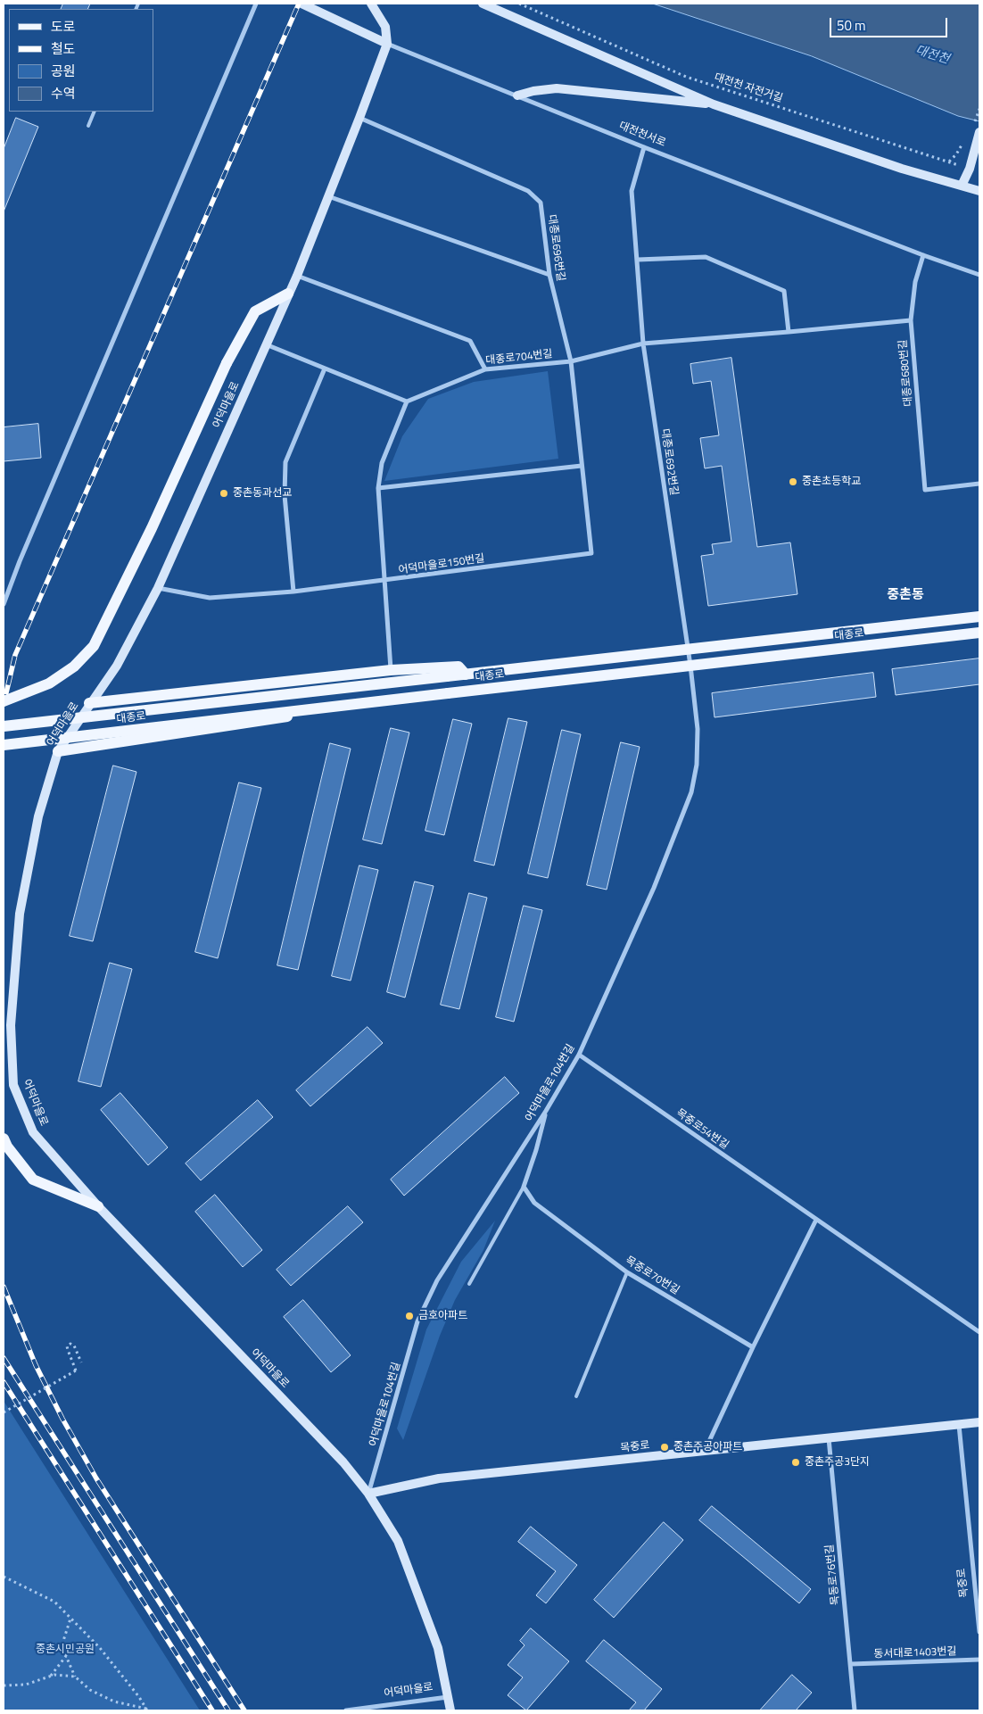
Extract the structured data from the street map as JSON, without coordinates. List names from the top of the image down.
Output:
{
  "streets": {
    "main road": [
      "대전천서로",
      "어덕마을로",
      "대종로",
      "목중로"
    ],
    "street": [
      "대종로696번길",
      "대종로704번길",
      "대종로680번길",
      "대종로692번길",
      "어덕마을로150번길",
      "어덕마을로104번길",
      "목중로54번길",
      "목중로70번길",
      "목동로76번길",
      "동서대로1403번길"
    ],
    "path": ["대전천 자전거길"]
  },
  "crossings": [
    ["대전천서로", "대종로680번길"],
    ["대전천서로", "어덕마을로"],
    ["대전천서로", "대종로692번길"],
    ["대종로696번길", "대종로704번길"],
    ["대종로696번길", "어덕마을로"],
    ["대종로696번길", "어덕마을로150번길"],
    ["대종로704번길", "대종로680번길"],
    ["대종로704번길", "대종로692번길"],
    ["어덕마을로", "어덕마을로150번길"],
    ["어덕마을로", "어덕마을로104번길"],
    ["어덕마을로", "목중로"],
    ["대종로692번길", "대종로"],
    ["대종로692번길", "어덕마을로104번길"],
    ["대종로", "어덕마을로104번길"],
    ["어덕마을로104번길", "목중로54번길"],
    ["어덕마을로104번길", "목중로"],
    ["목중로", "목동로76번길"],
    ["목동로76번길", "동서대로1403번길"]
  ],
  "districts": ["중촌동"],
  "water": ["대전천"],
  "parks": ["중촌시민공원"],
  "places": [
    "중촌초등학교",
    "중촌동과선교",
    "금호아파트",
    "중촌주공아파트",
    "중촌주공3단지"
  ],
  "legend": [
    "도로",
    "철도",
    "공원",
    "수역"
  ],
  "scale_bar": "50 m"
}
